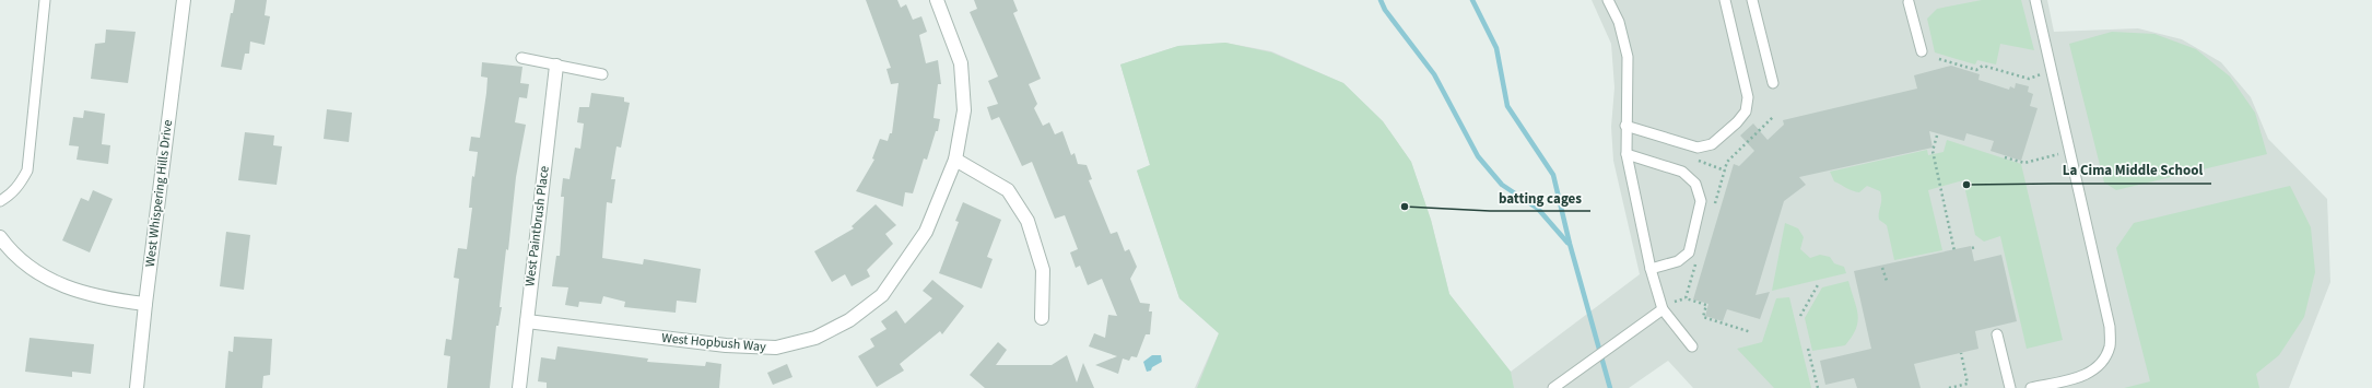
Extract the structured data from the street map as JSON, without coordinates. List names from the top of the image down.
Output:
{
  "streets": {
    "street": ["West Whispering Hills Drive", "West Paintbrush Place", "West Hopbush Way"]
  },
  "crossings": [
    ["West Paintbrush Place", "West Hopbush Way"]
  ],
  "places": ["La Cima Middle School", "batting cages"]
}
